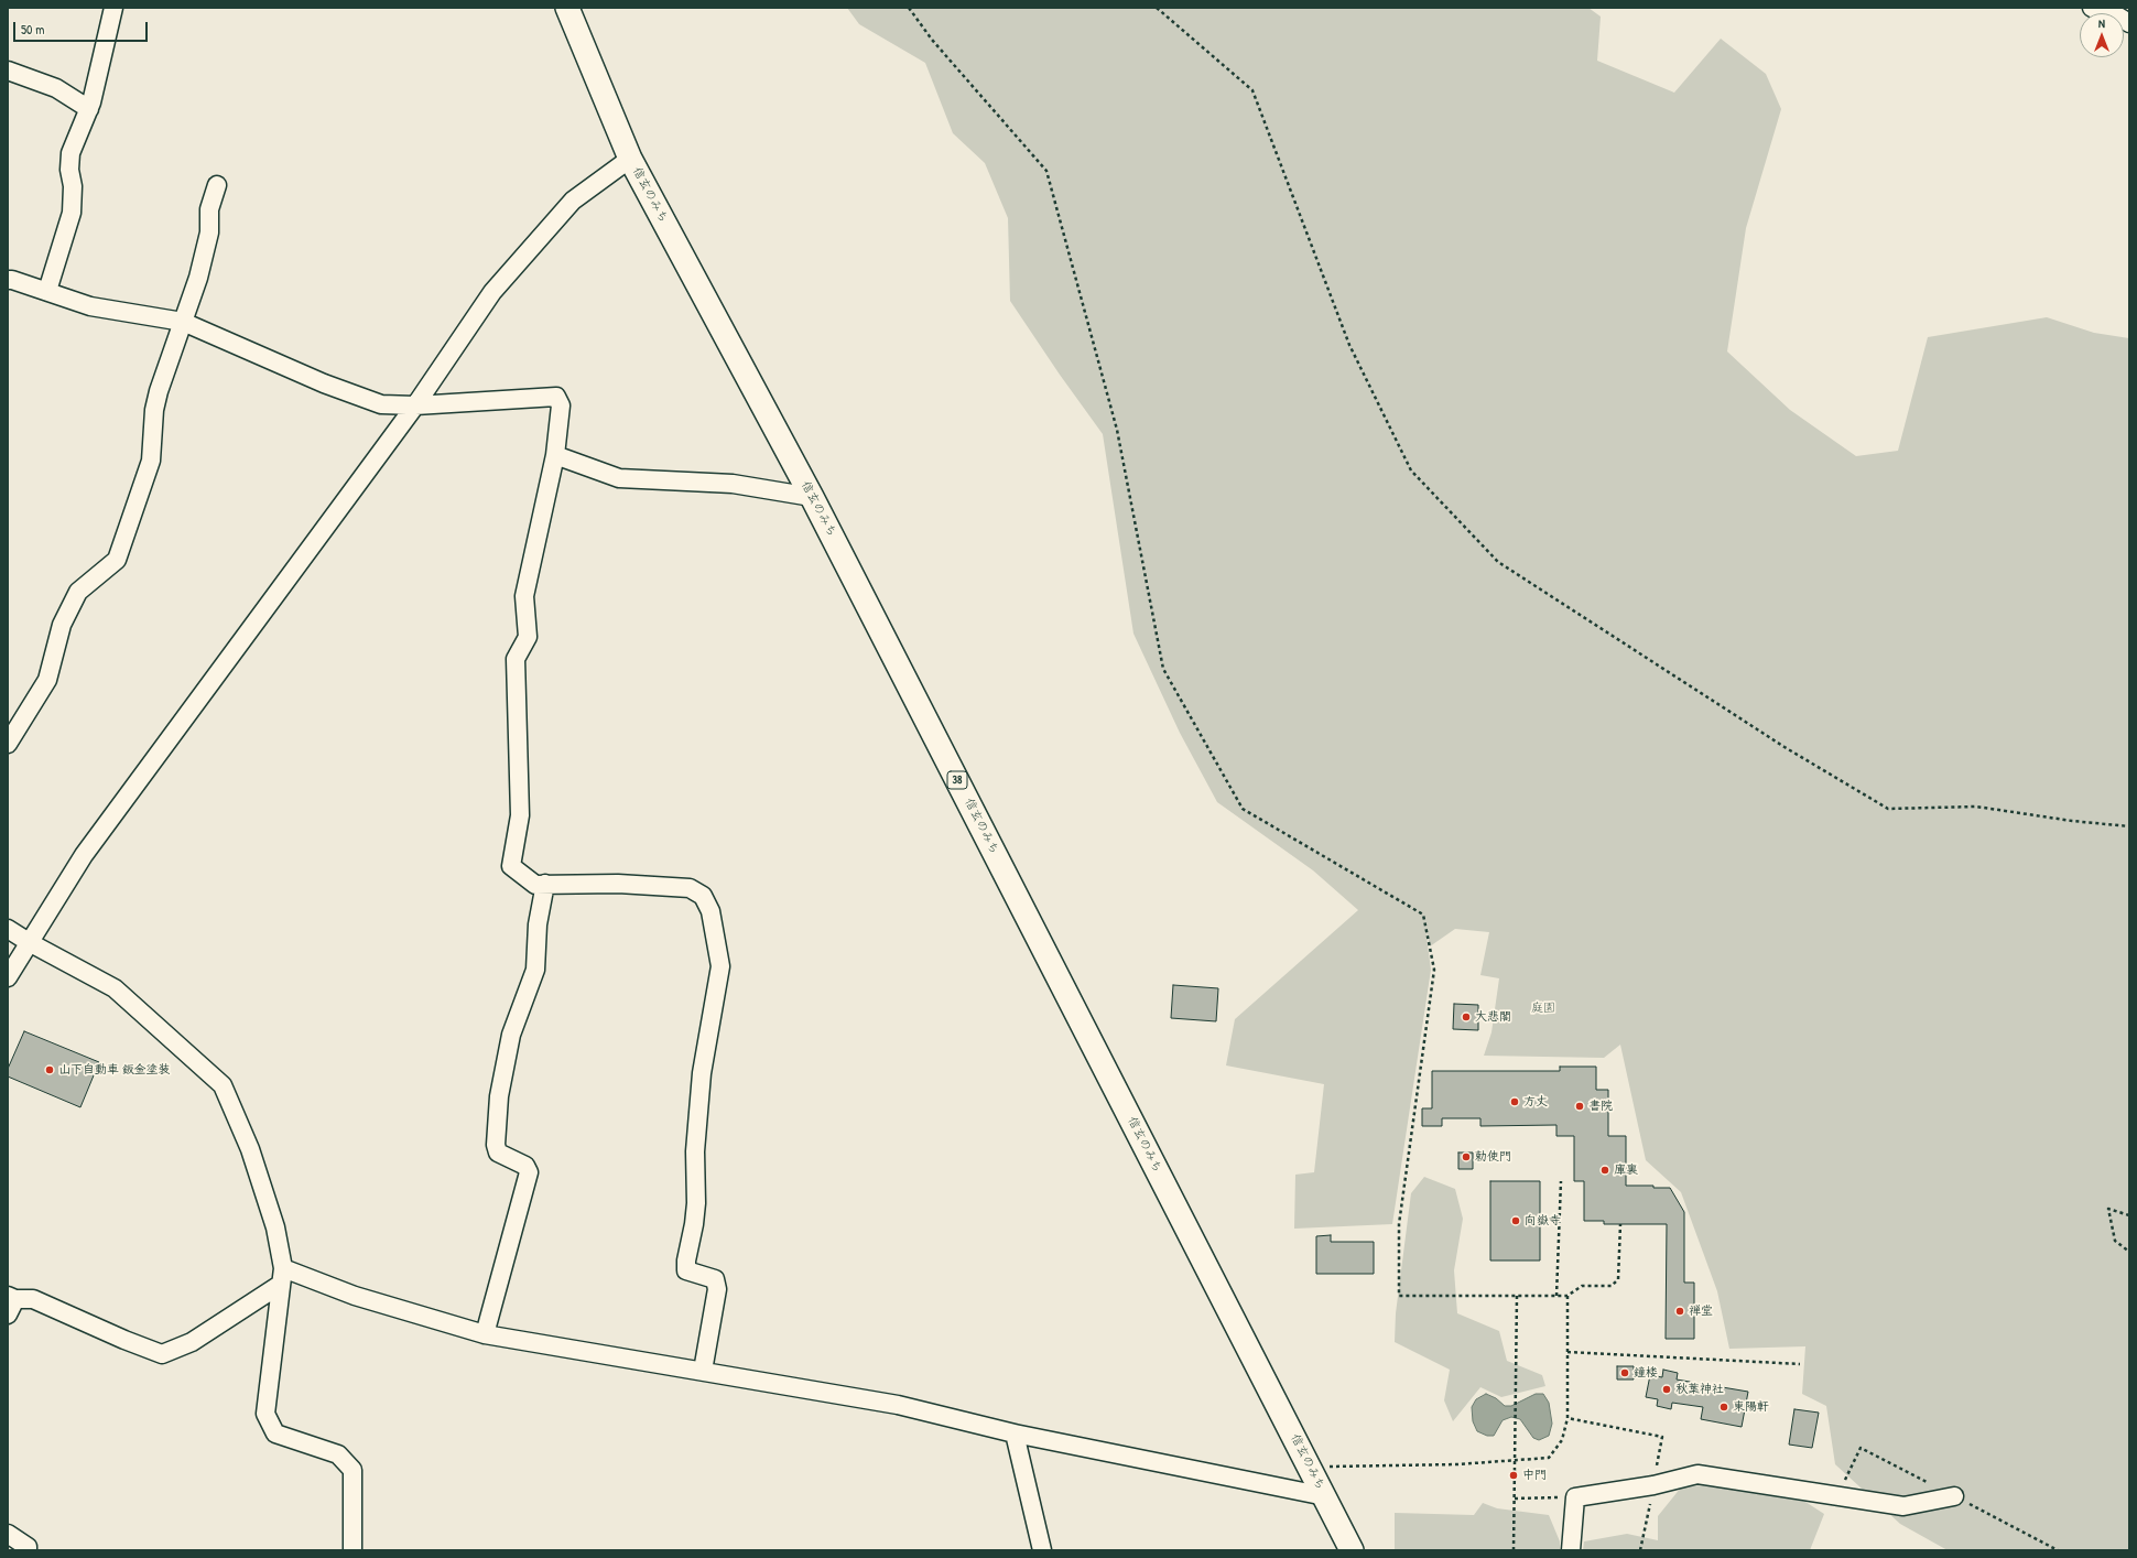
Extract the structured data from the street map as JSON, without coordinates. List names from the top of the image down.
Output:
{
  "streets": {
    "main road": ["信玄のみち", "38"]
  },
  "parks": ["庭園"],
  "places": [
    "大悲閣",
    "山下自動車 鈑金塗装",
    "方丈",
    "書院",
    "勅使門",
    "庫裏",
    "向嶽寺",
    "禅堂",
    "鐘楼",
    "秋葉神社",
    "東陽軒",
    "中門"
  ],
  "scale_bar": "50 m",
  "north": "top"
}
